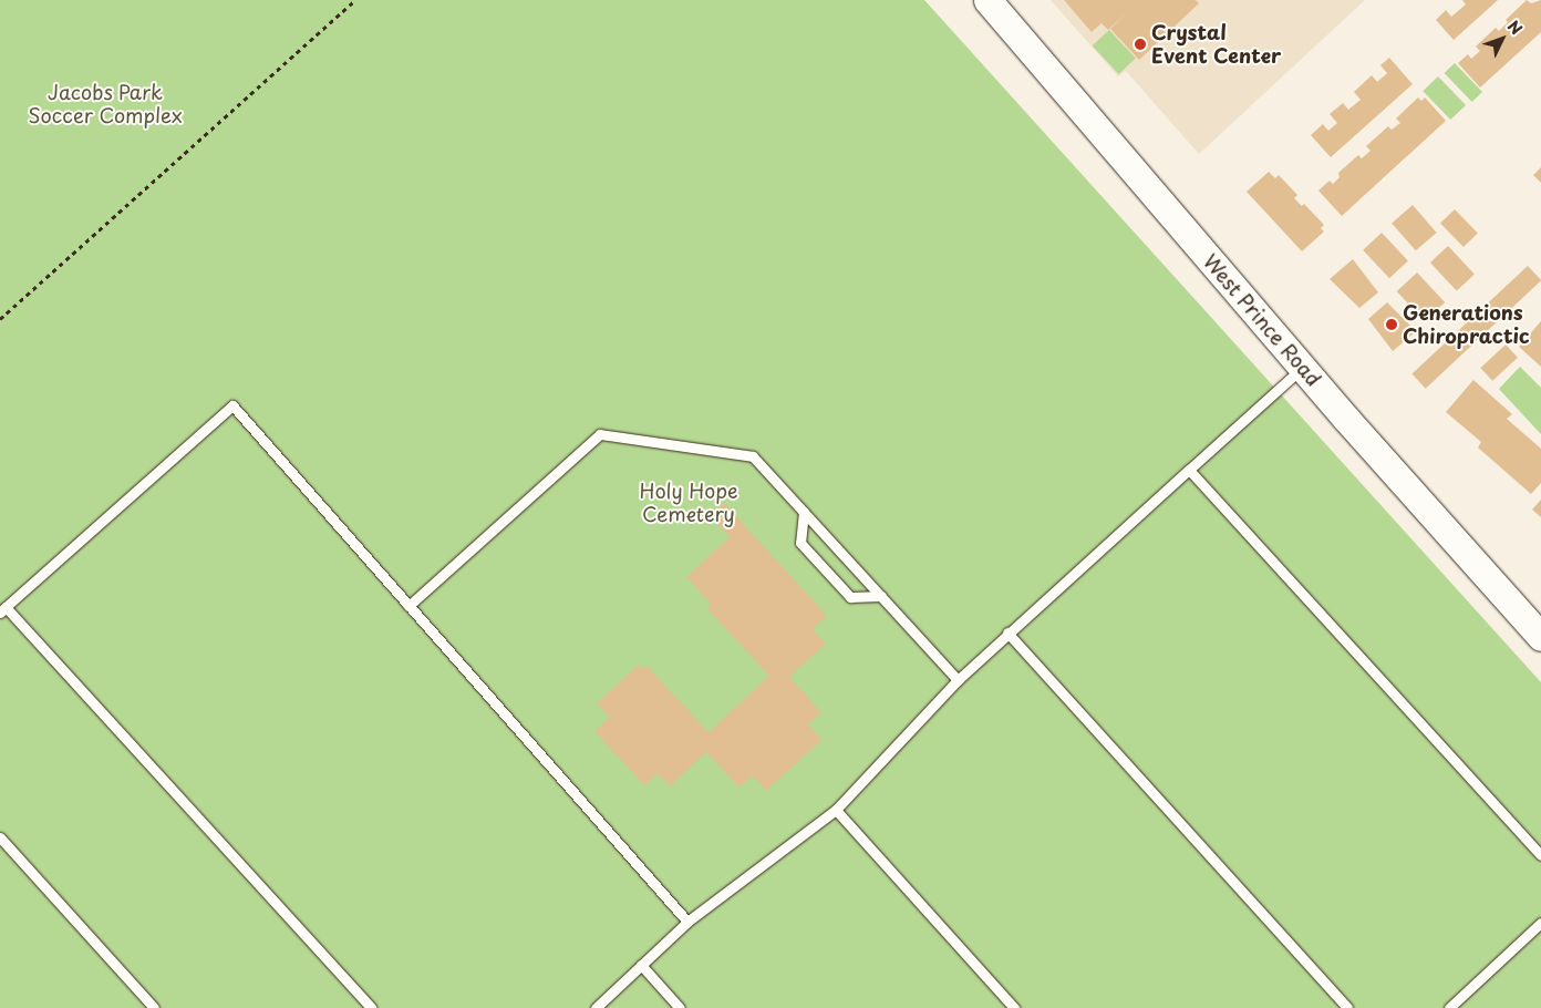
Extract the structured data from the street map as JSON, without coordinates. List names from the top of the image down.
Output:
{
  "streets": {
    "main road": ["West Prince Road"]
  },
  "parks": ["Jacobs Park Soccer Complex", "Holy Hope Cemetery"],
  "places": ["Crystal Event Center", "Generations Chiropractic"],
  "north": "top right"
}
